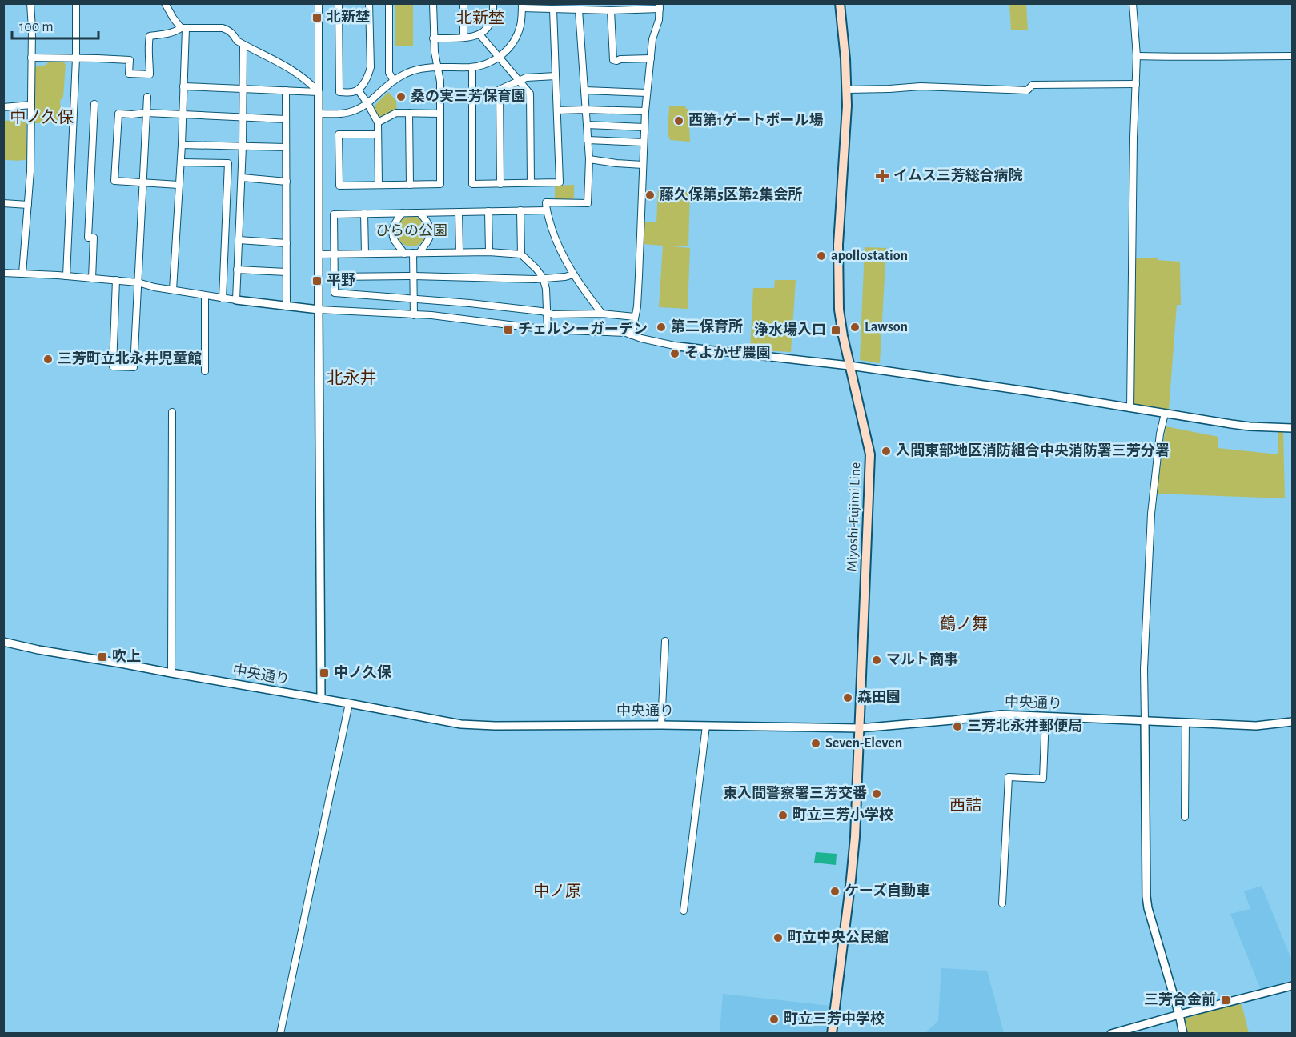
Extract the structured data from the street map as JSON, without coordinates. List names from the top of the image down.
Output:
{
  "streets": {
    "main road": ["Miyoshi-Fujimi Line"],
    "street": ["中央通り"]
  },
  "crossings": [
    ["Miyoshi-Fujimi Line", "中央通り"]
  ],
  "districts": [
    "北新埜",
    "中ノ久保",
    "北永井",
    "鶴ノ舞",
    "西詰",
    "中ノ原"
  ],
  "parks": ["ひらの公園"],
  "places": {
    "transit": [
      "北新埜",
      "平野",
      "チェルシーガーデン",
      "浄水場入口",
      "吹上",
      "中ノ久保",
      "三芳合金前"
    ],
    "other": [
      "桑の実三芳保育園",
      "西第1ゲートボール場",
      "藤久保第5区第2集会所",
      "apollostation",
      "第二保育所",
      "Lawson",
      "そよかぜ農園",
      "三芳町立北永井児童館",
      "入間東部地区消防組合中央消防署三芳分署",
      "マルト商事",
      "森田園",
      "三芳北永井郵便局",
      "Seven-Eleven",
      "東入間警察署三芳交番",
      "町立三芳小学校",
      "ケーズ自動車",
      "町立中央公民館",
      "町立三芳中学校"
    ],
    "health": ["イムス三芳総合病院"]
  },
  "scale_bar": "100 m"
}
